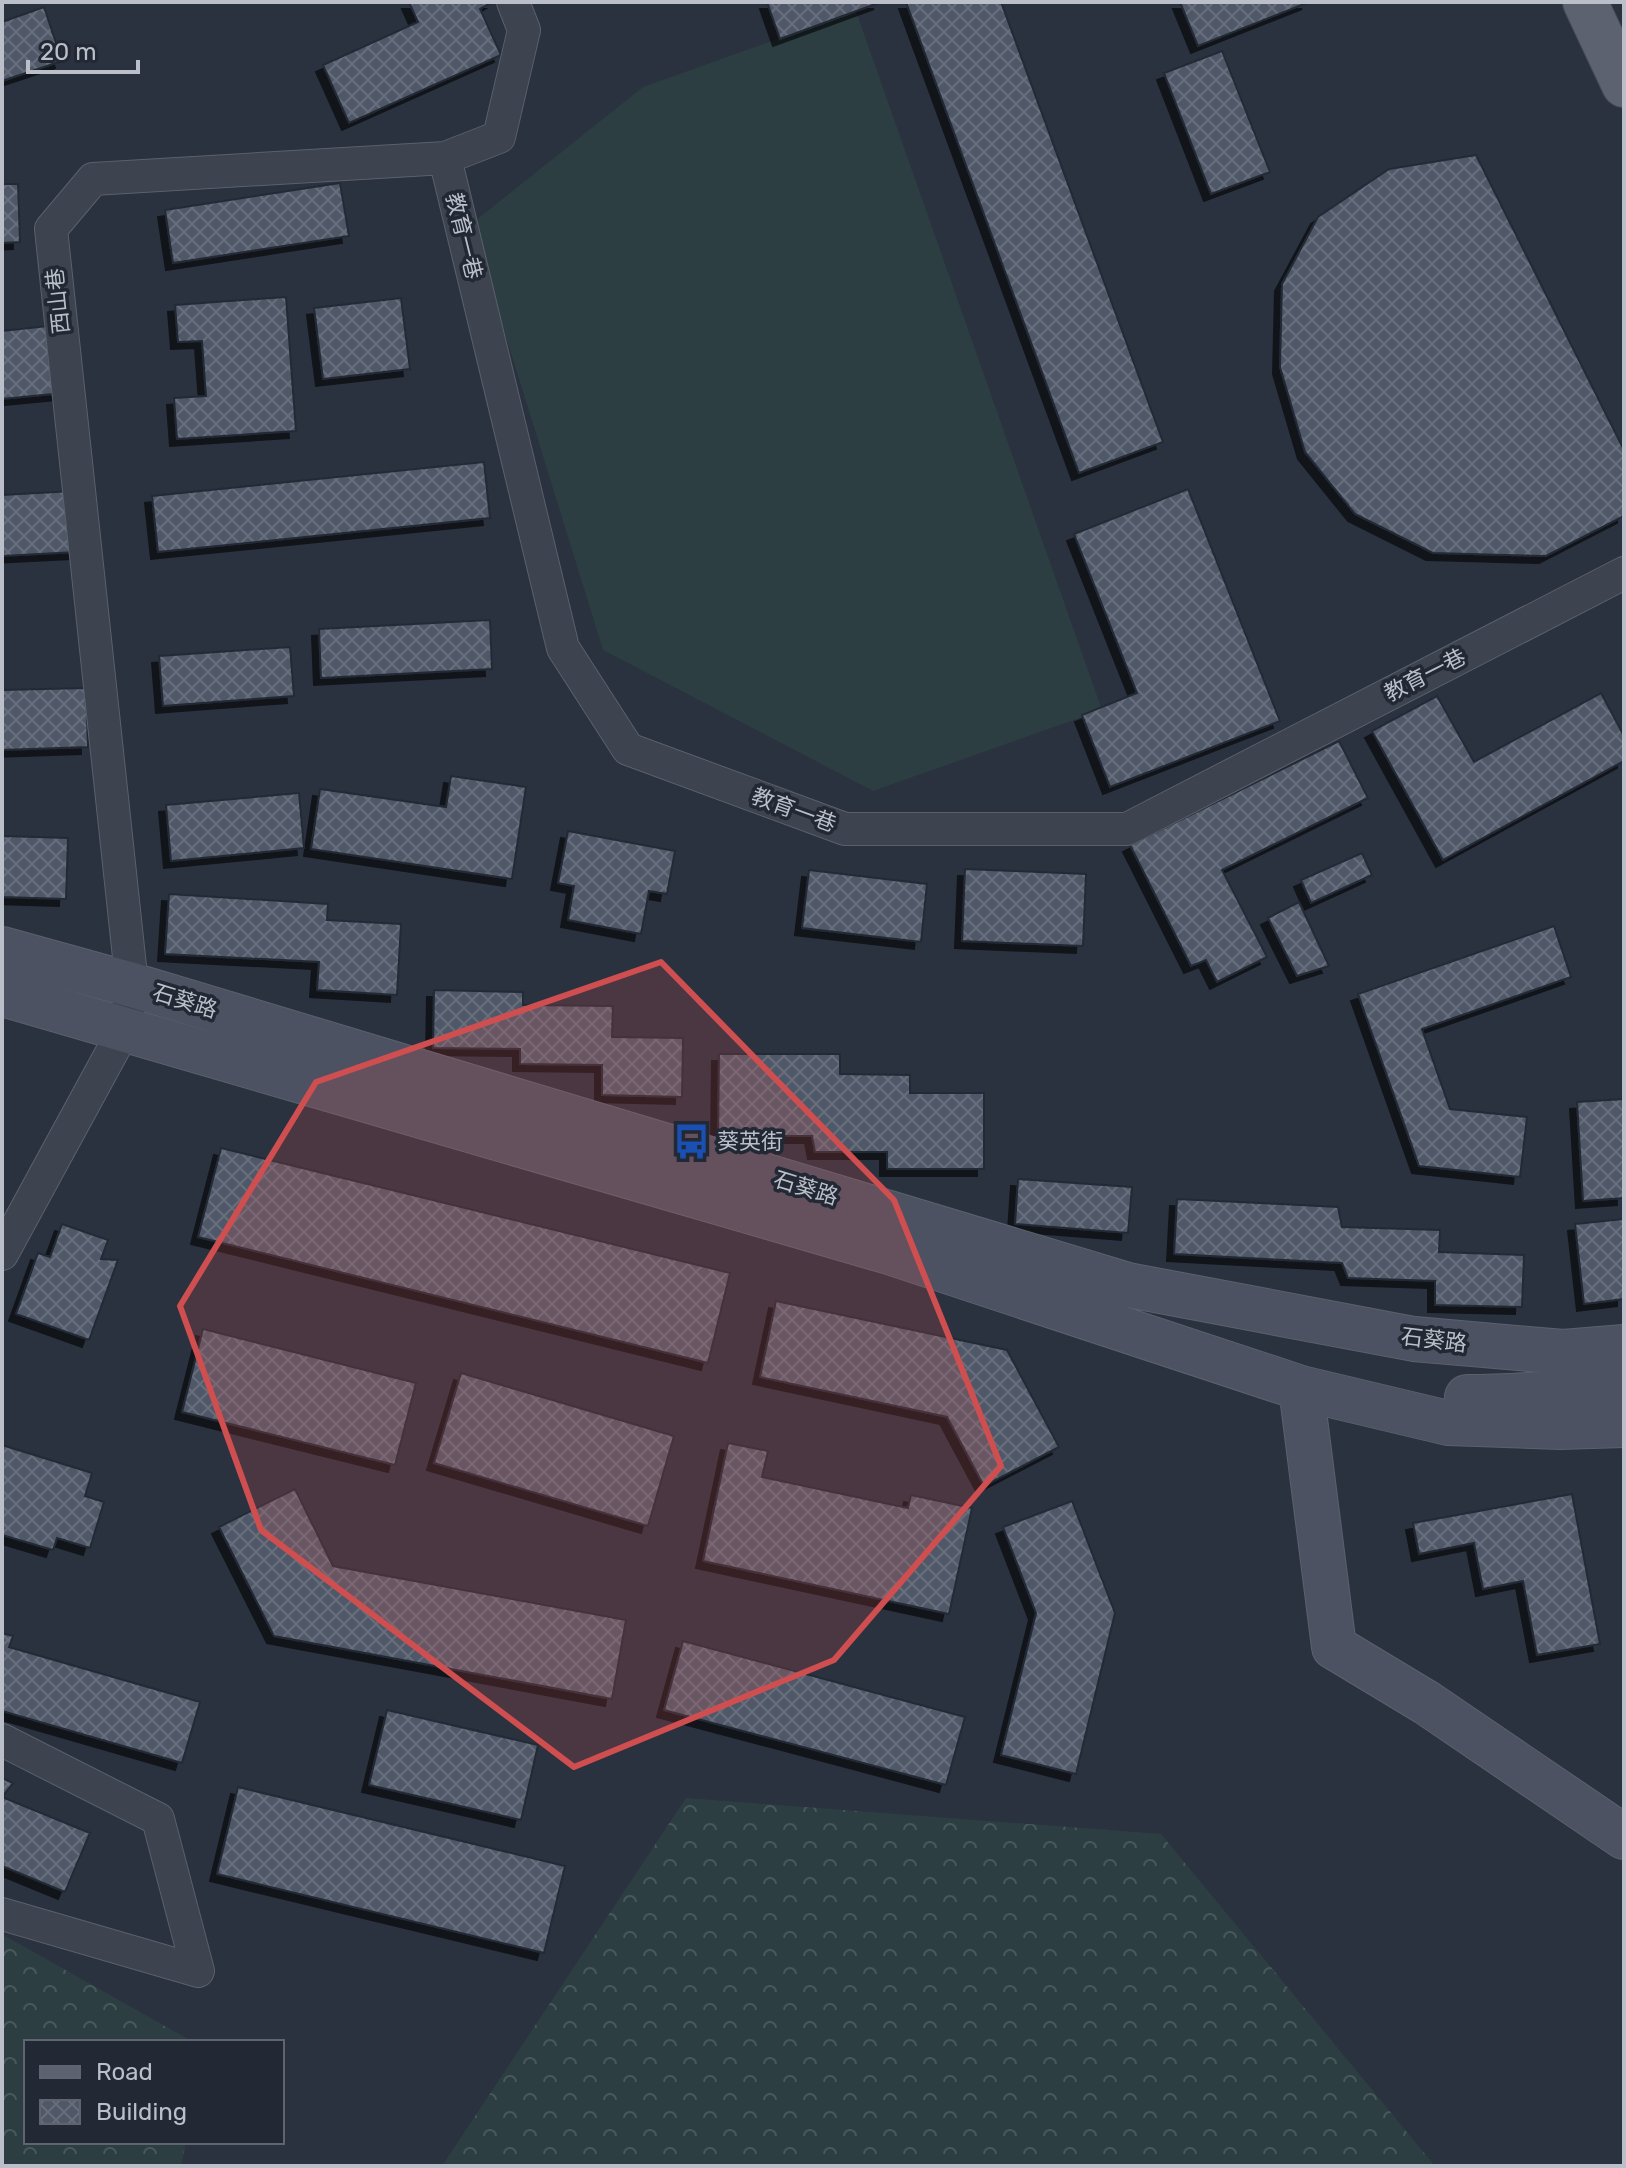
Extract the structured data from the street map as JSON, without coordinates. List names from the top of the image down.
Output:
{
  "streets": {
    "main road": ["石葵路"],
    "street": ["教育一巷", "西山巷"]
  },
  "crossings": [
    ["教育一巷", "西山巷"],
    ["西山巷", "石葵路"]
  ],
  "places": {
    "bus stop": ["葵英街"]
  },
  "legend": ["Road", "Building"],
  "scale_bar": "20 m"
}
